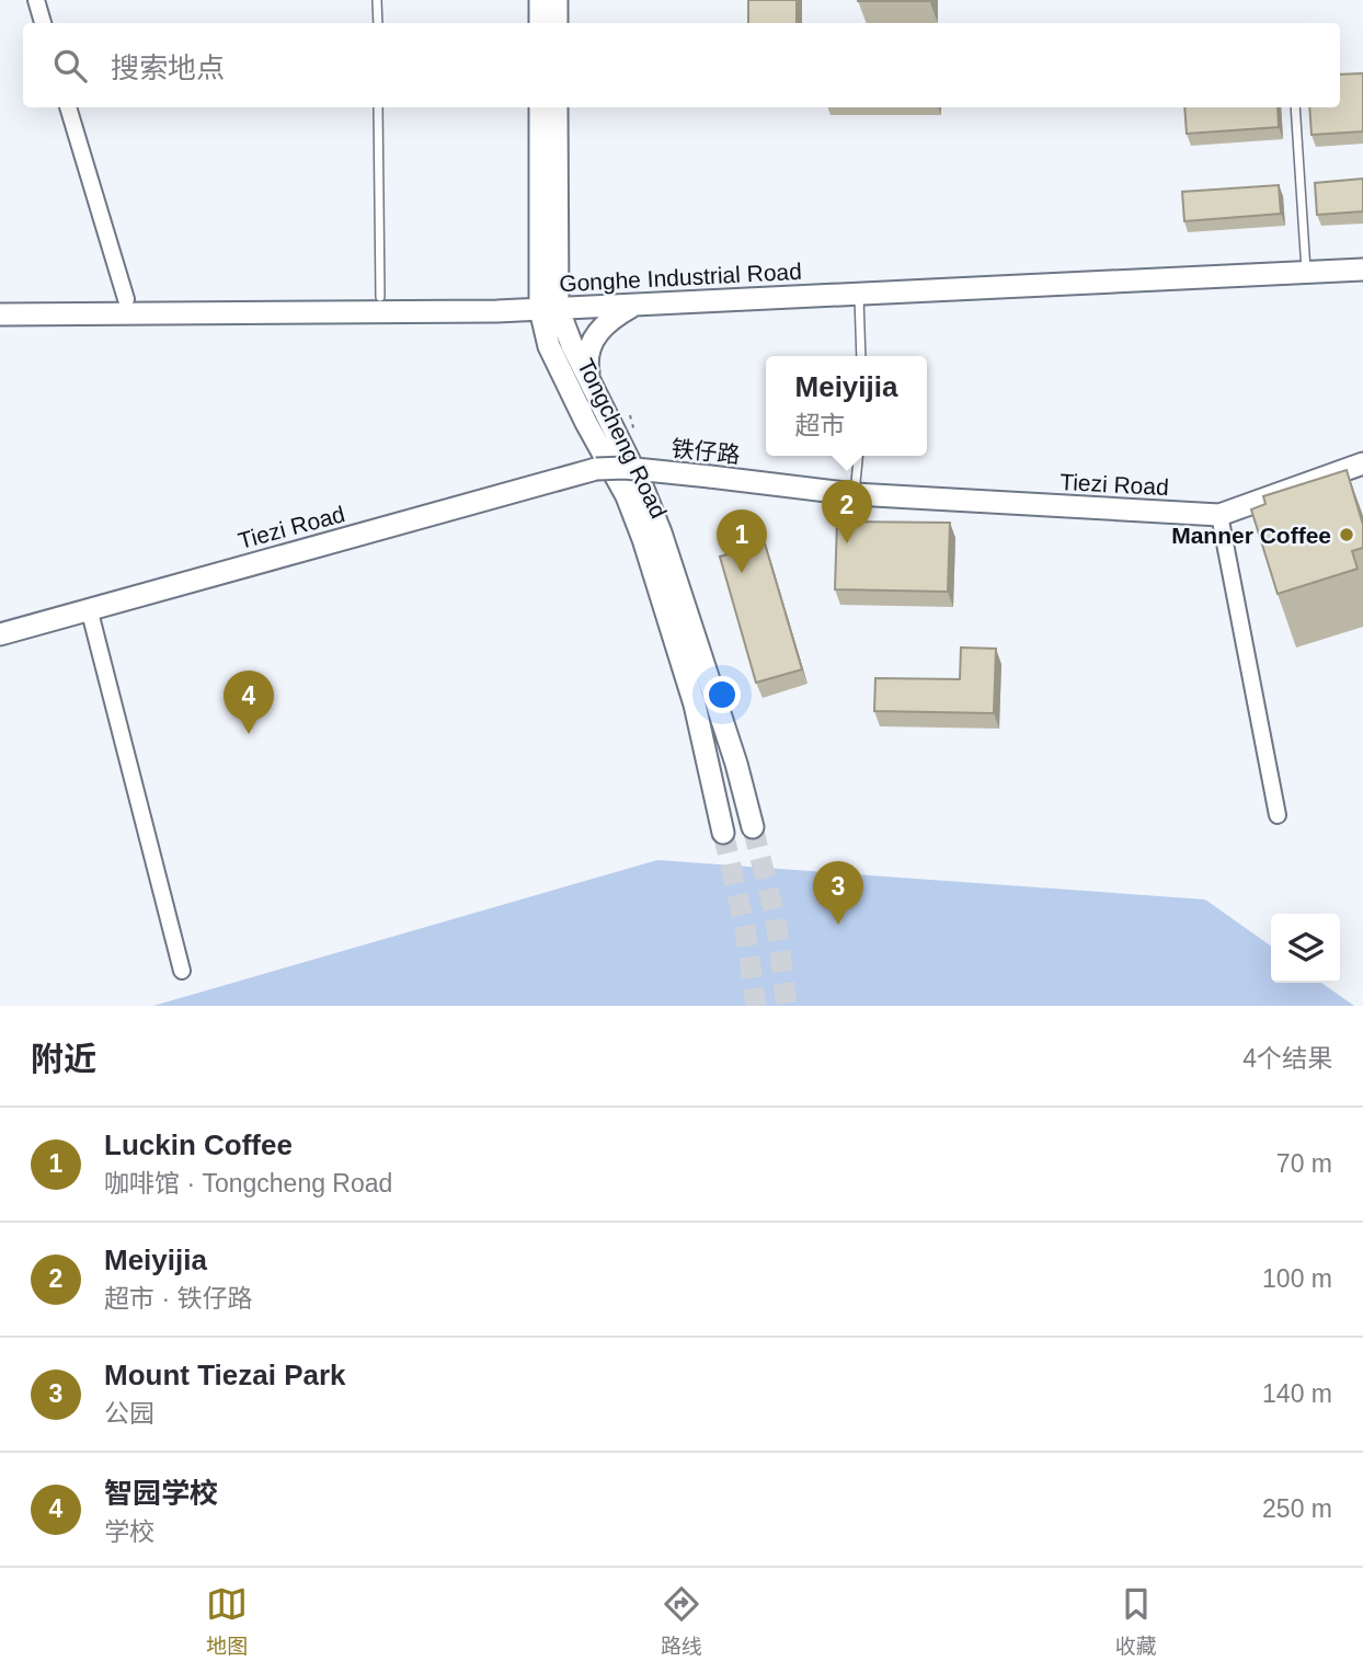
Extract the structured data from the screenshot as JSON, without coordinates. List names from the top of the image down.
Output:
{
  "streets": {
    "street": [
      "Gonghe Industrial Road",
      "Tongcheng Road",
      "铁仔路",
      "Tiezi Road"
    ]
  },
  "crossings": [
    ["Gonghe Industrial Road", "Tongcheng Road"],
    ["铁仔路", "Tiezi Road"]
  ],
  "places": ["Manner Coffee"],
  "page": {
    "search": "搜索地点",
    "popup": ["Meiyijia", "超市"],
    "pins": [
      "2",
      "1",
      "4",
      "3"
    ],
    "heading": ["附近", "4个结果"],
    "list": [
      {
        "mark": "1",
        "name": "Luckin Coffee",
        "note": "咖啡馆 · Tongcheng Road",
        "value": "70 m"
      },
      {
        "mark": "2",
        "name": "Meiyijia",
        "note": "超市 · 铁仔路",
        "value": "100 m"
      },
      {
        "mark": "3",
        "name": "Mount Tiezai Park",
        "note": "公园",
        "value": "140 m"
      },
      {
        "mark": "4",
        "name": "智园学校",
        "note": "学校",
        "value": "250 m"
      }
    ],
    "nav": ["地图", "路线", "收藏"]
  }
}
